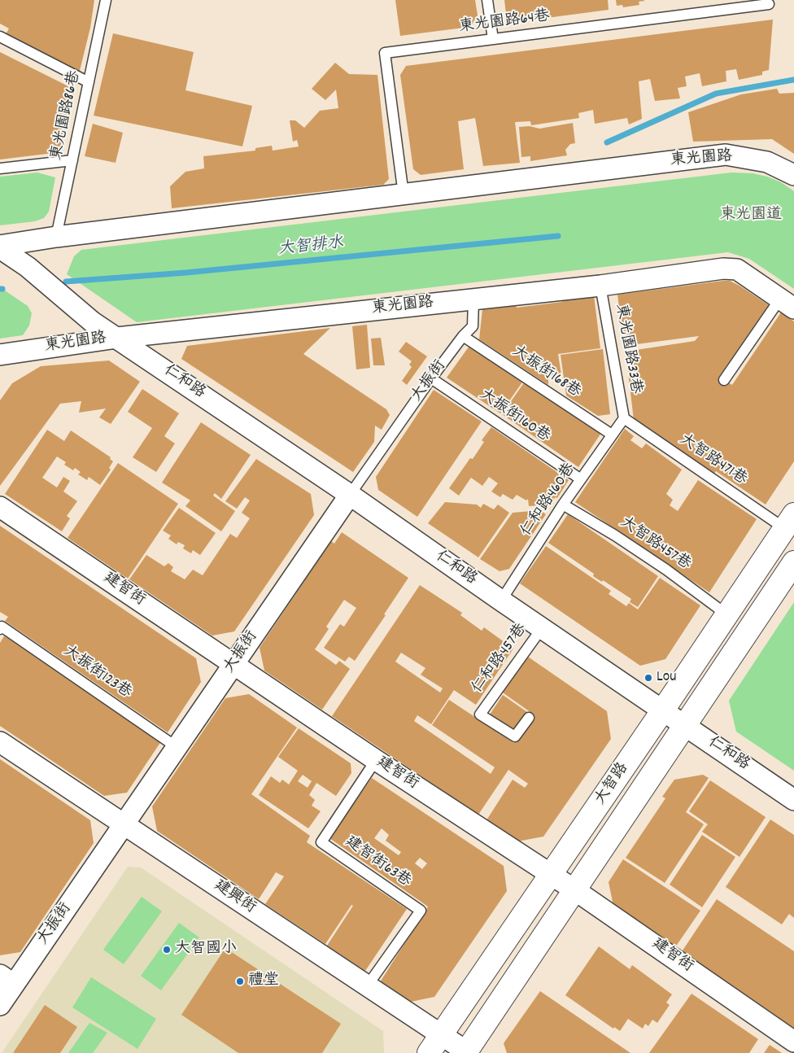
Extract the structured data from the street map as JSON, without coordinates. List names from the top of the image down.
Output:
{
  "streets": {
    "street": [
      "東光園路",
      "大振街",
      "仁和路",
      "建智街",
      "大智路",
      "建興街"
    ],
    "lane": [
      "東光園路64巷",
      "東光園路86巷",
      "東光園路33巷",
      "大振街168巷",
      "大振街160巷",
      "大智路471巷",
      "仁和路460巷",
      "大智路457巷",
      "仁和路457巷",
      "大振街123巷",
      "建智街63巷"
    ]
  },
  "crossings": [
    ["東光園路64巷", "東光園路"],
    ["東光園路86巷", "東光園路"],
    ["東光園路", "東光園路33巷"],
    ["東光園路", "大振街"],
    ["東光園路", "仁和路"],
    ["東光園路33巷", "大智路471巷"],
    ["東光園路33巷", "仁和路460巷"],
    ["大振街168巷", "大振街"],
    ["大振街168巷", "仁和路460巷"],
    ["大振街", "仁和路"],
    ["大振街", "大振街160巷"],
    ["大振街", "建智街"],
    ["大振街", "大振街123巷"],
    ["大振街", "建興街"],
    ["仁和路", "仁和路460巷"],
    ["仁和路", "仁和路457巷"],
    ["仁和路", "大智路"],
    ["大振街160巷", "仁和路460巷"],
    ["大智路471巷", "仁和路460巷"],
    ["大智路471巷", "大智路"],
    ["仁和路460巷", "大智路457巷"],
    ["大智路457巷", "大智路"],
    ["建智街", "大智路"],
    ["建智街", "建智街63巷"],
    ["大智路", "建興街"],
    ["建智街63巷", "建興街"]
  ],
  "water": ["大智排水"],
  "parks": ["東光園道"],
  "places": ["Lou", "大智國小", "禮堂"]
}
